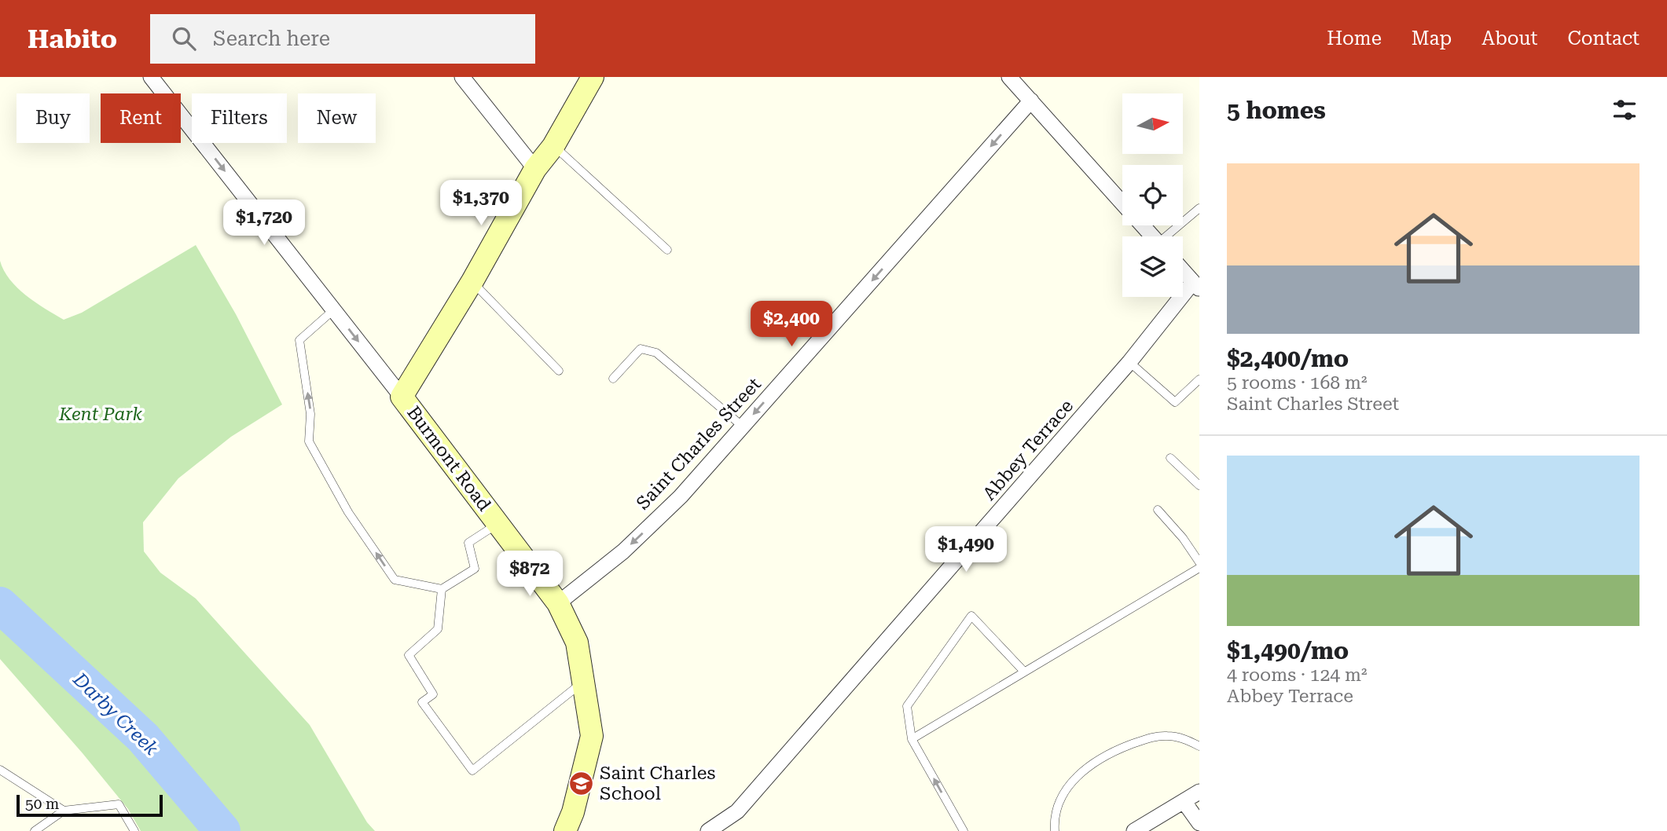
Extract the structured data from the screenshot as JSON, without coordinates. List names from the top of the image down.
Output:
{
  "streets": {
    "street": ["Saint Charles Street", "Abbey Terrace", "Burmont Road"]
  },
  "crossings": [
    ["Saint Charles Street", "Burmont Road"]
  ],
  "one_way": ["Saint Charles Street"],
  "water": ["Darby Creek"],
  "parks": ["Kent Park"],
  "places": {
    "school or university": ["Saint Charles School"]
  },
  "scale_bar": "50 m",
  "north": "right",
  "page": {
    "header": "Habito",
    "search": "Search here",
    "nav": [
      "Home",
      "Map",
      "About",
      "Contact"
    ],
    "heading": "5 homes",
    "chip": [
      "Buy",
      "Rent",
      "Filters",
      "New"
    ],
    "list": [
      {
        "name": "$2,400/mo",
        "note": "5 rooms · 168 m² · Saint Charles Street"
      },
      {
        "name": "$1,490/mo",
        "note": "4 rooms · 124 m² · Abbey Terrace"
      }
    ],
    "price": [
      "$1,370",
      "$1,720",
      "$2,400",
      "$1,490",
      "$872"
    ],
    "scale": "50 m"
  }
}
